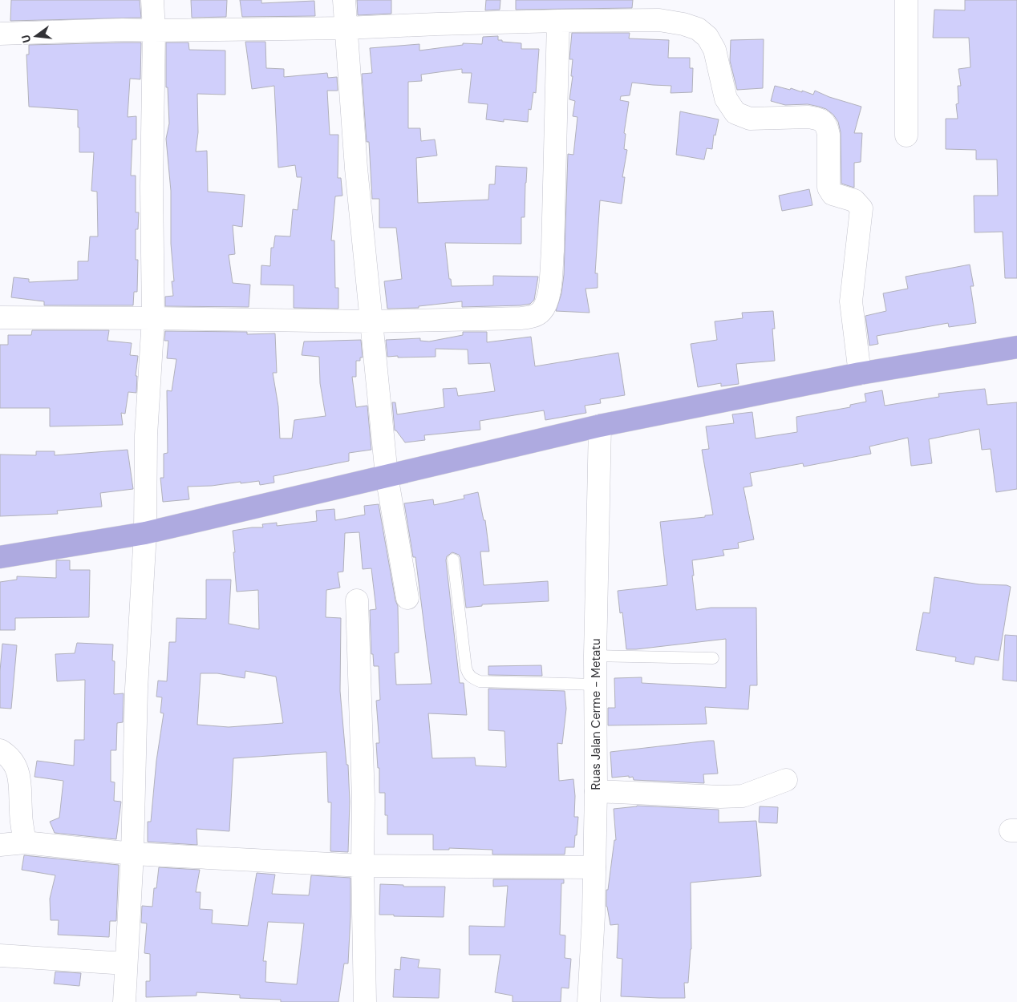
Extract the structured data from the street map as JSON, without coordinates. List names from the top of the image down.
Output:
{
  "streets": {
    "street": ["Ruas Jalan Cerme - Metatu"]
  },
  "north": "left"
}
